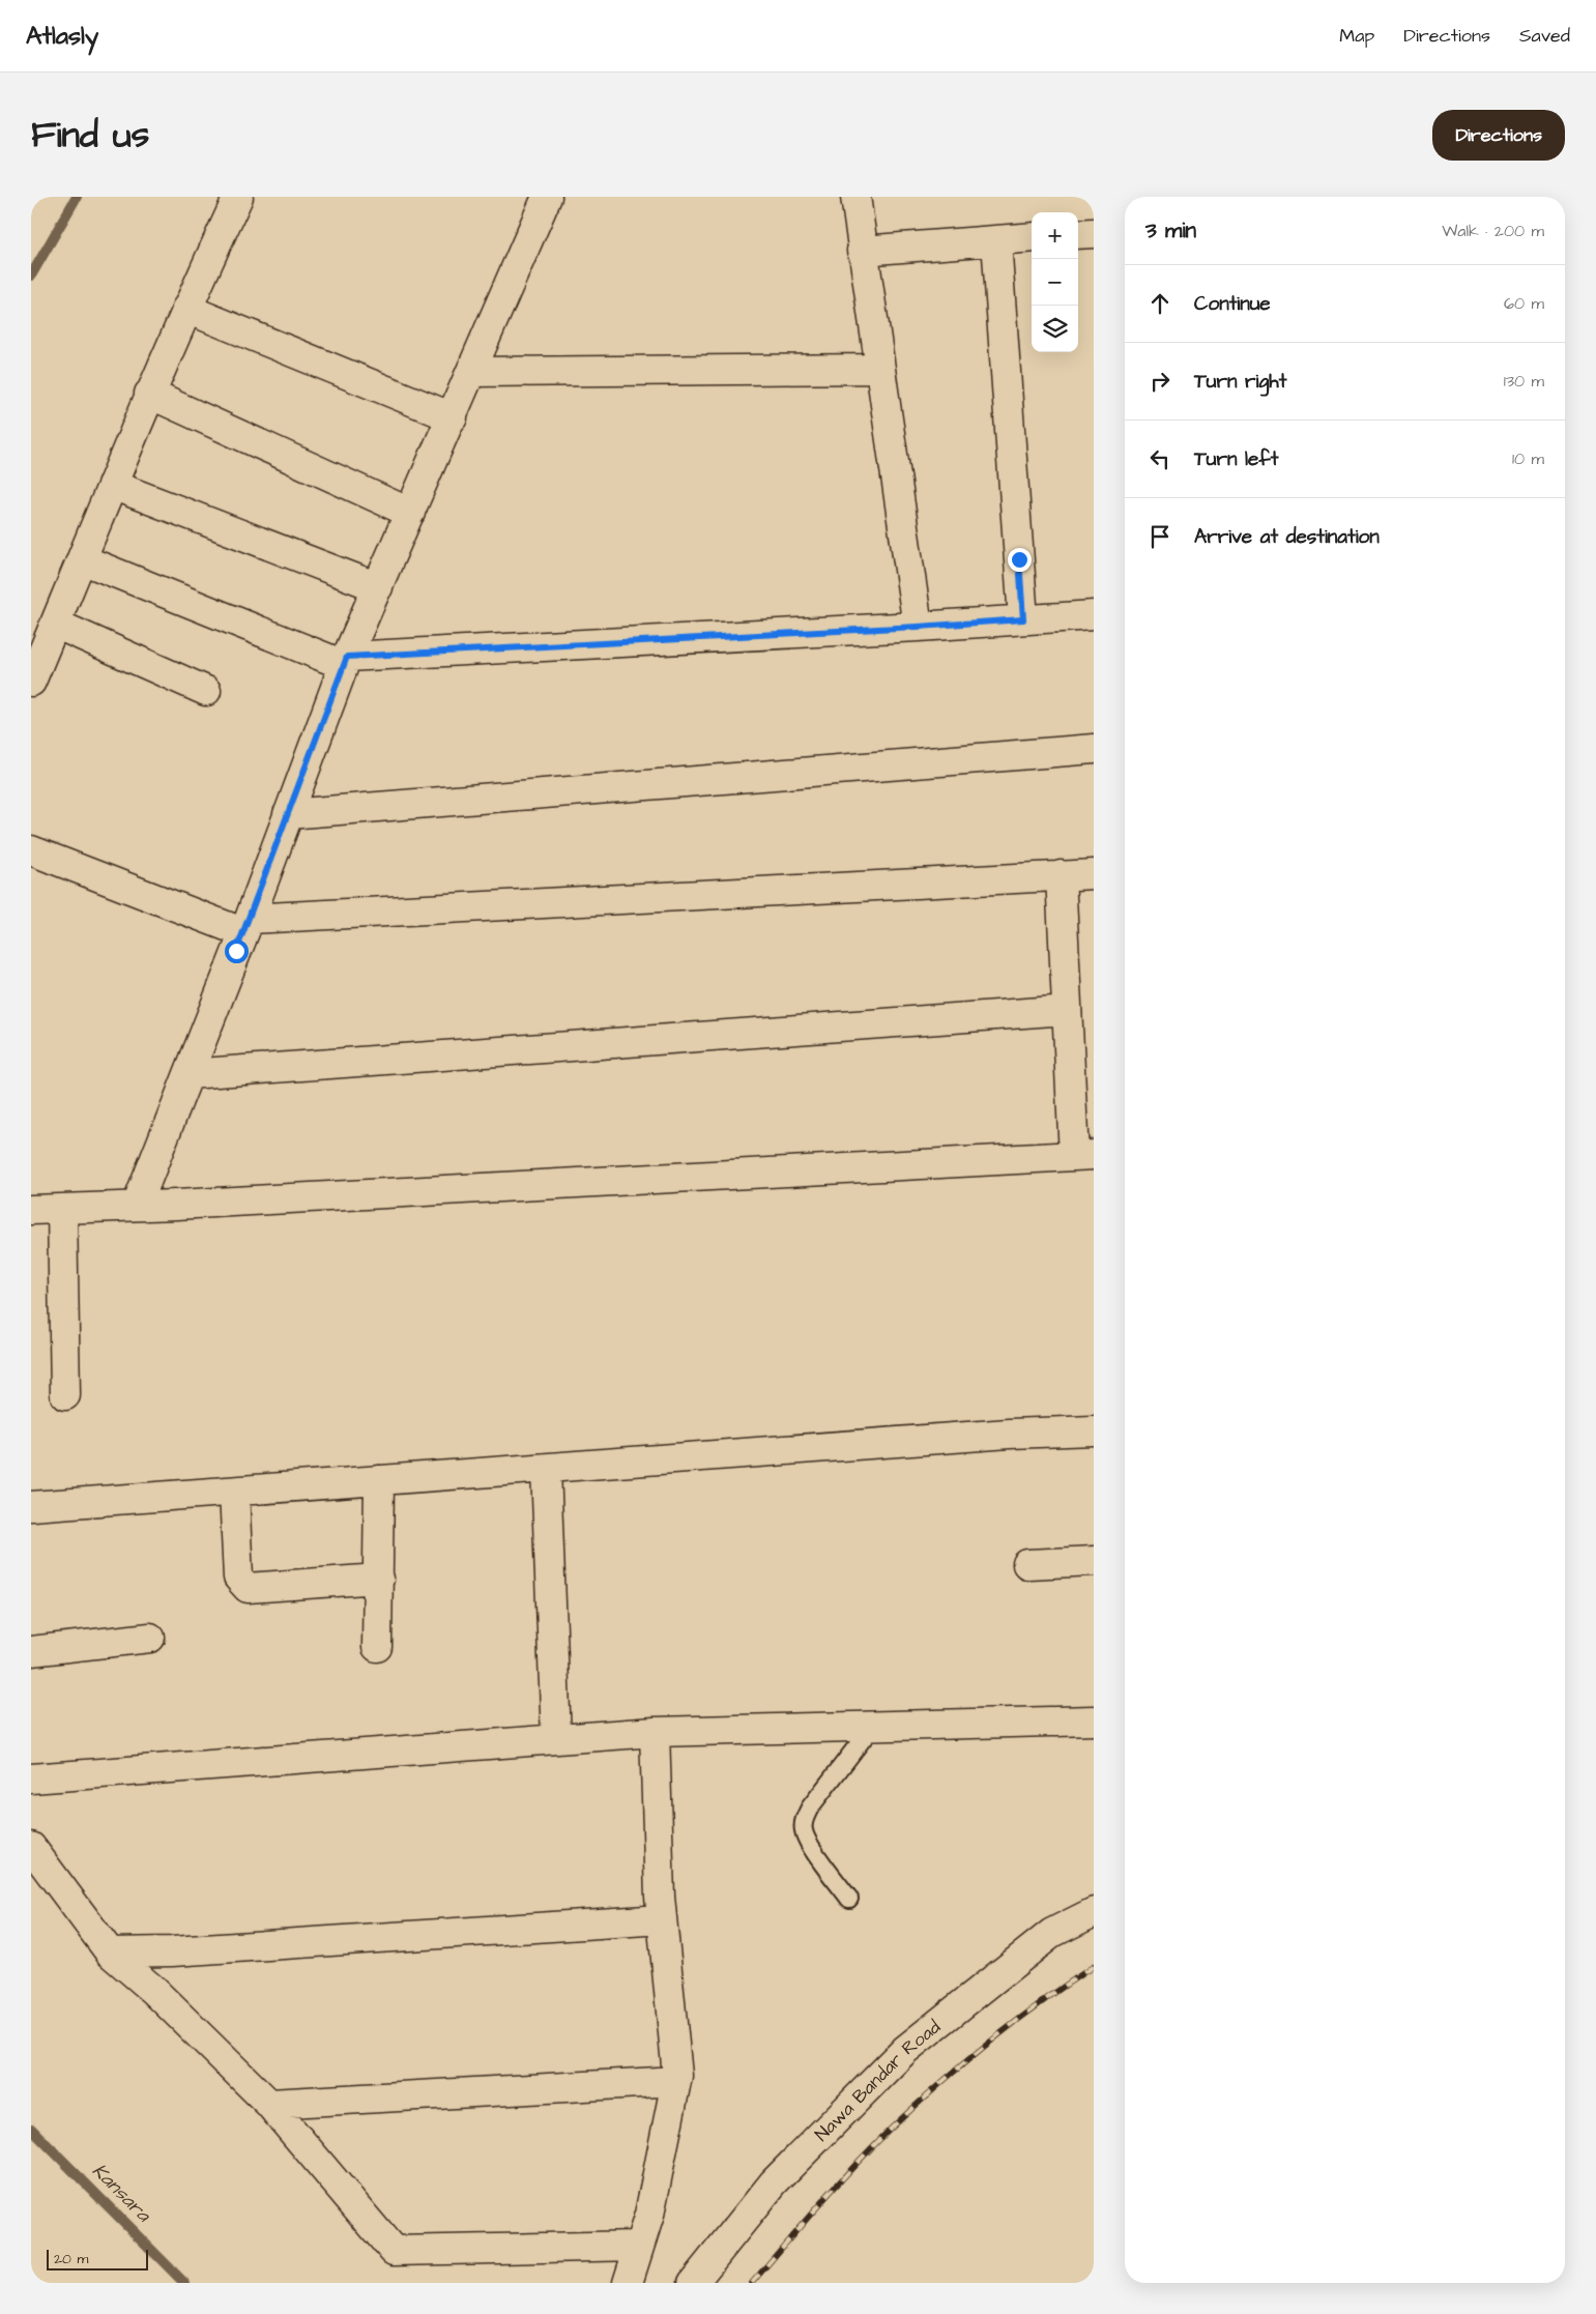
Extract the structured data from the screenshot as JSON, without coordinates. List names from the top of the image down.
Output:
{
  "streets": {
    "street": ["Nawa Bandar Road"]
  },
  "water": ["Kansara"],
  "scale_bar": "20 m",
  "page": {
    "header": "Atlasly",
    "nav": ["Map", "Directions", "Saved"],
    "title": "Find us",
    "buttons": "Directions",
    "heading": ["3 min", "Walk · 200 m"],
    "map_buttons": ["+", "−"],
    "list": [
      ["Continue", "60 m"],
      ["Turn right", "130 m"],
      ["Turn left", "10 m"],
      "Arrive at destination"
    ],
    "scale": "20 m"
  }
}
